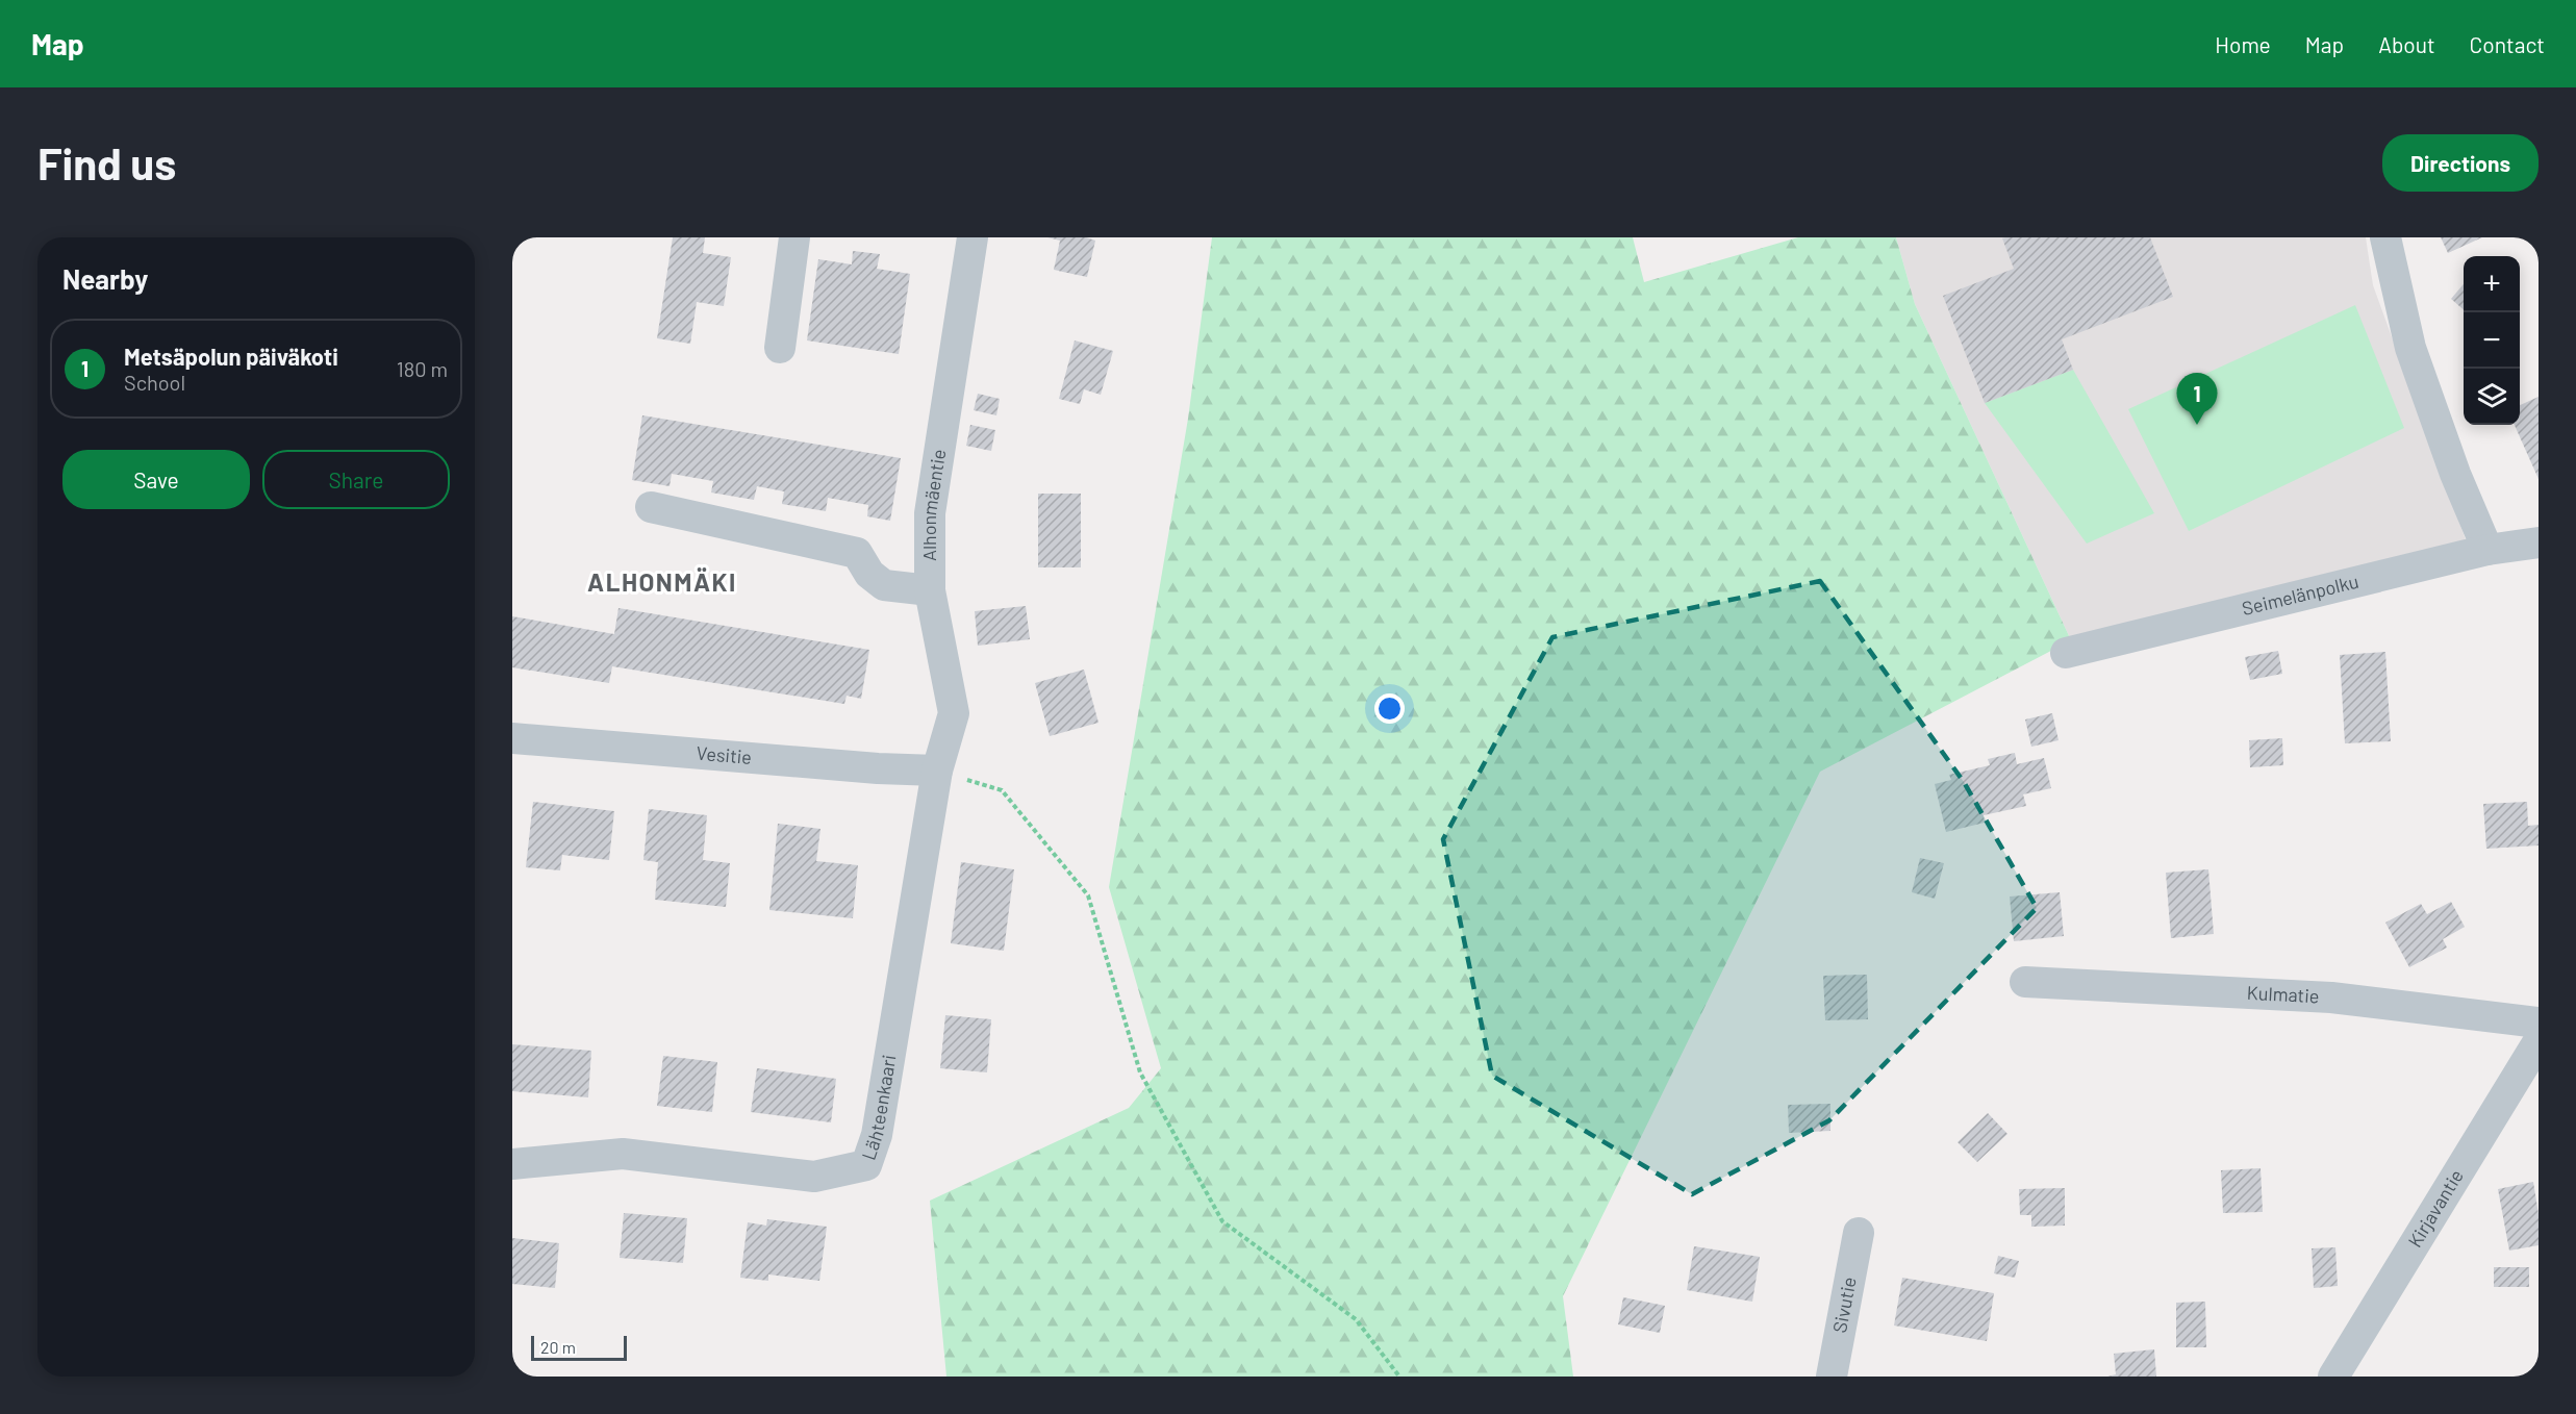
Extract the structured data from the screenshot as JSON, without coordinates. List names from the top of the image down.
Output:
{
  "streets": {
    "street": [
      "Alhonmäentie",
      "Seimelänpolku",
      "Vesitie",
      "Kulmatie",
      "Lähteenkaari",
      "Kirjavantie",
      "Sivutie"
    ]
  },
  "crossings": [
    ["Alhonmäentie", "Vesitie"],
    ["Alhonmäentie", "Lähteenkaari"],
    ["Vesitie", "Lähteenkaari"]
  ],
  "districts": ["ALHONMÄKI"],
  "scale_bar": "20 m",
  "page": {
    "header": "Map",
    "nav": [
      "Home",
      "Map",
      "About",
      "Contact"
    ],
    "buttons": [
      "Directions",
      ["Save", "Share"]
    ],
    "title": "Find us",
    "heading": "Nearby",
    "map_buttons": ["+", "−"],
    "list": [
      {
        "mark": "1",
        "name": "Metsäpolun päiväkoti",
        "note": "School",
        "value": "180 m"
      }
    ],
    "pins": "1",
    "scale": "20 m"
  }
}
